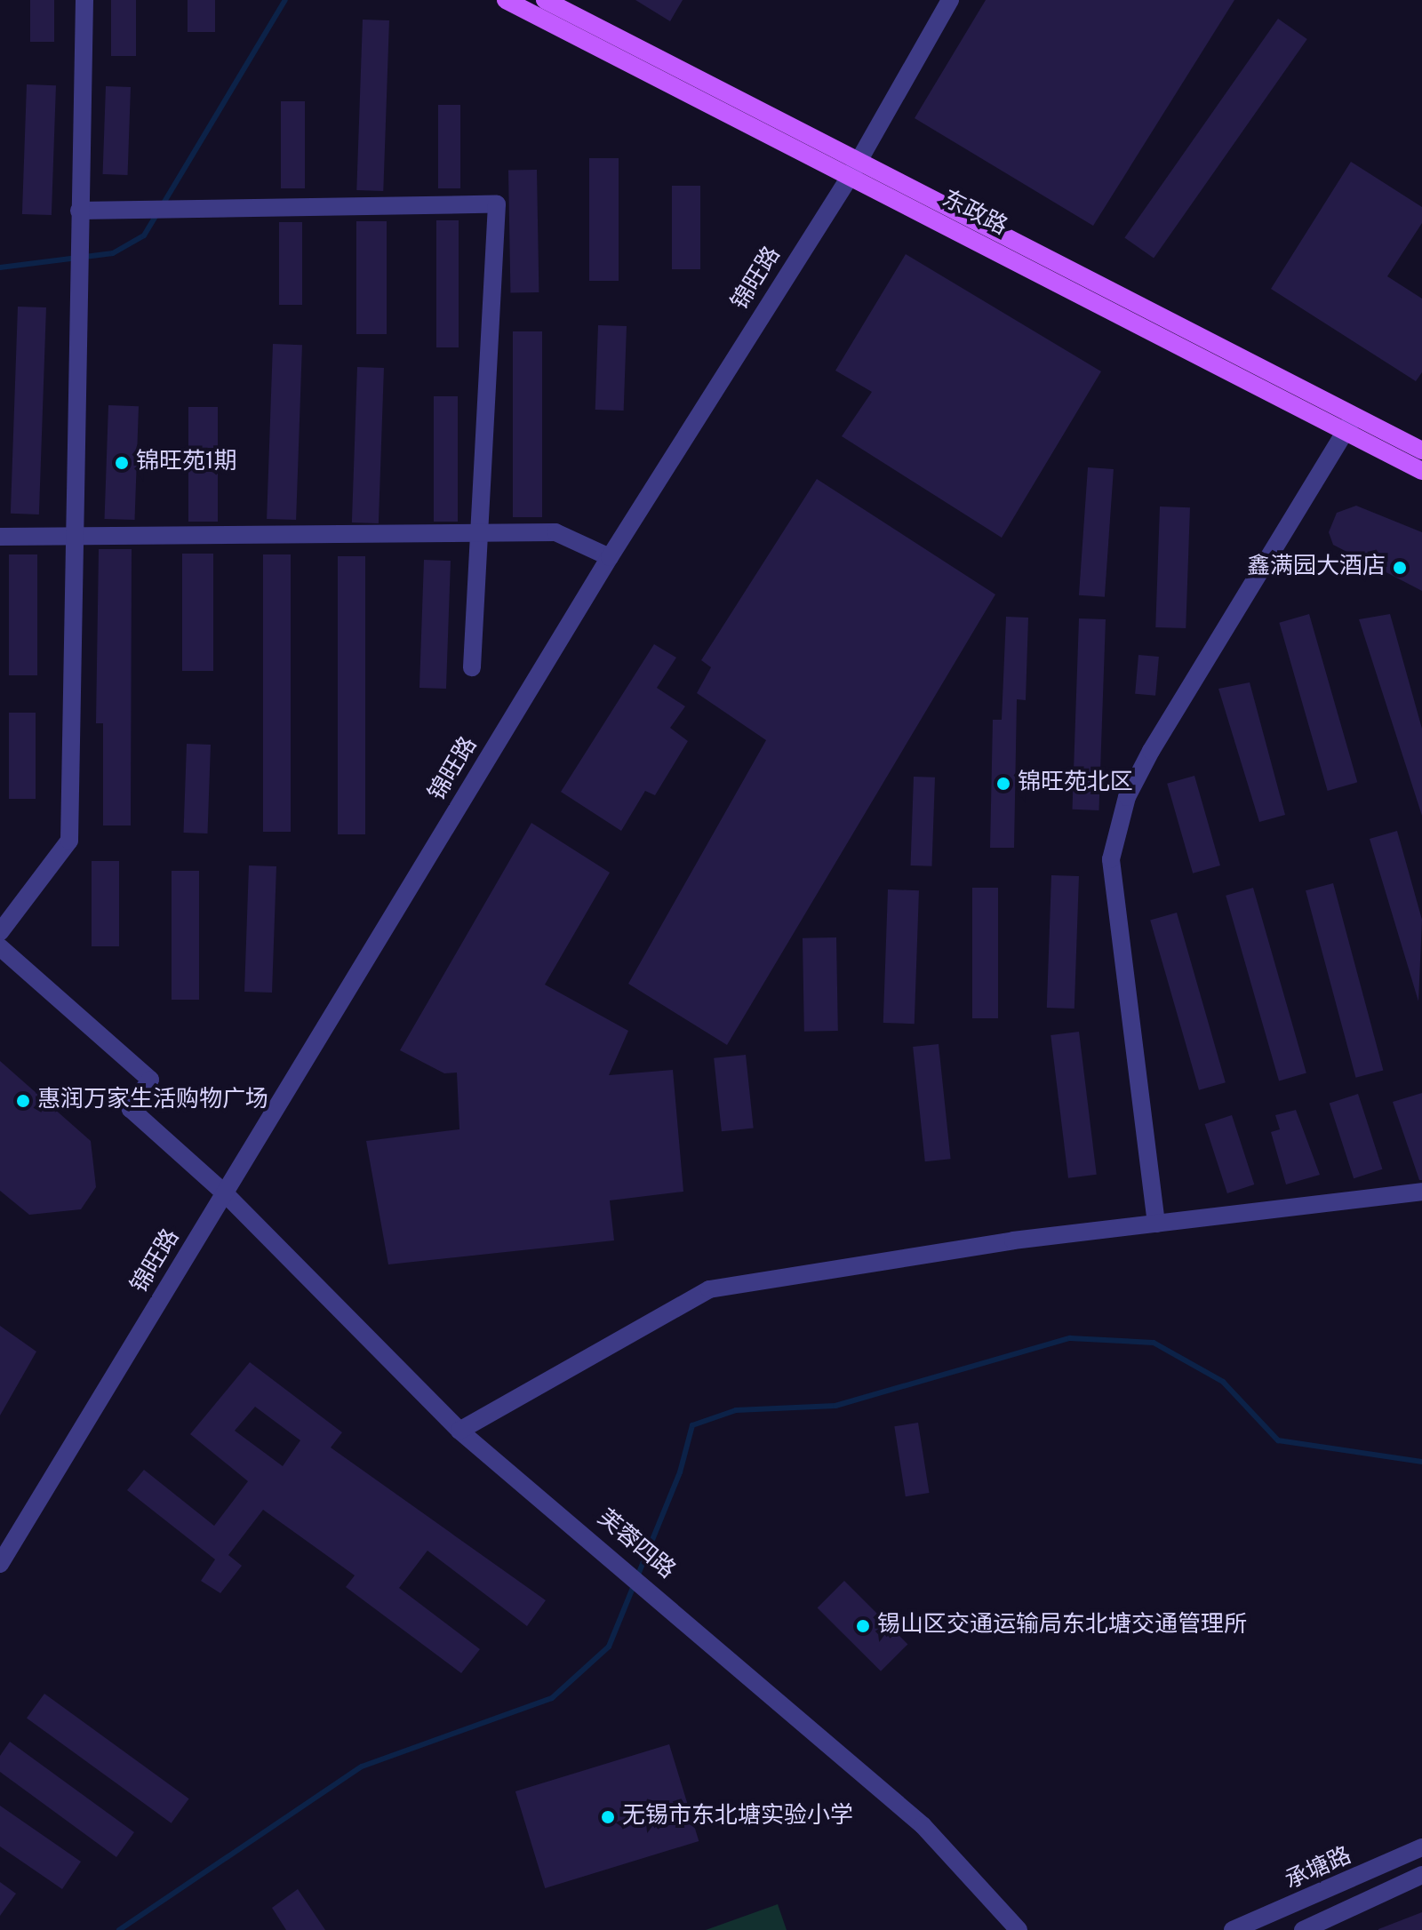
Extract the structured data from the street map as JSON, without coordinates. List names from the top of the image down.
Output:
{
  "streets": {
    "main road": ["东政路"],
    "street": ["锦旺路", "芙蓉四路", "承塘路"]
  },
  "crossings": [
    ["东政路", "锦旺路"],
    ["锦旺路", "芙蓉四路"]
  ],
  "places": [
    "锦旺苑1期",
    "鑫满园大酒店",
    "锦旺苑北区",
    "惠润万家生活购物广场",
    "锡山区交通运输局东北塘交通管理所",
    "无锡市东北塘实验小学"
  ]
}
